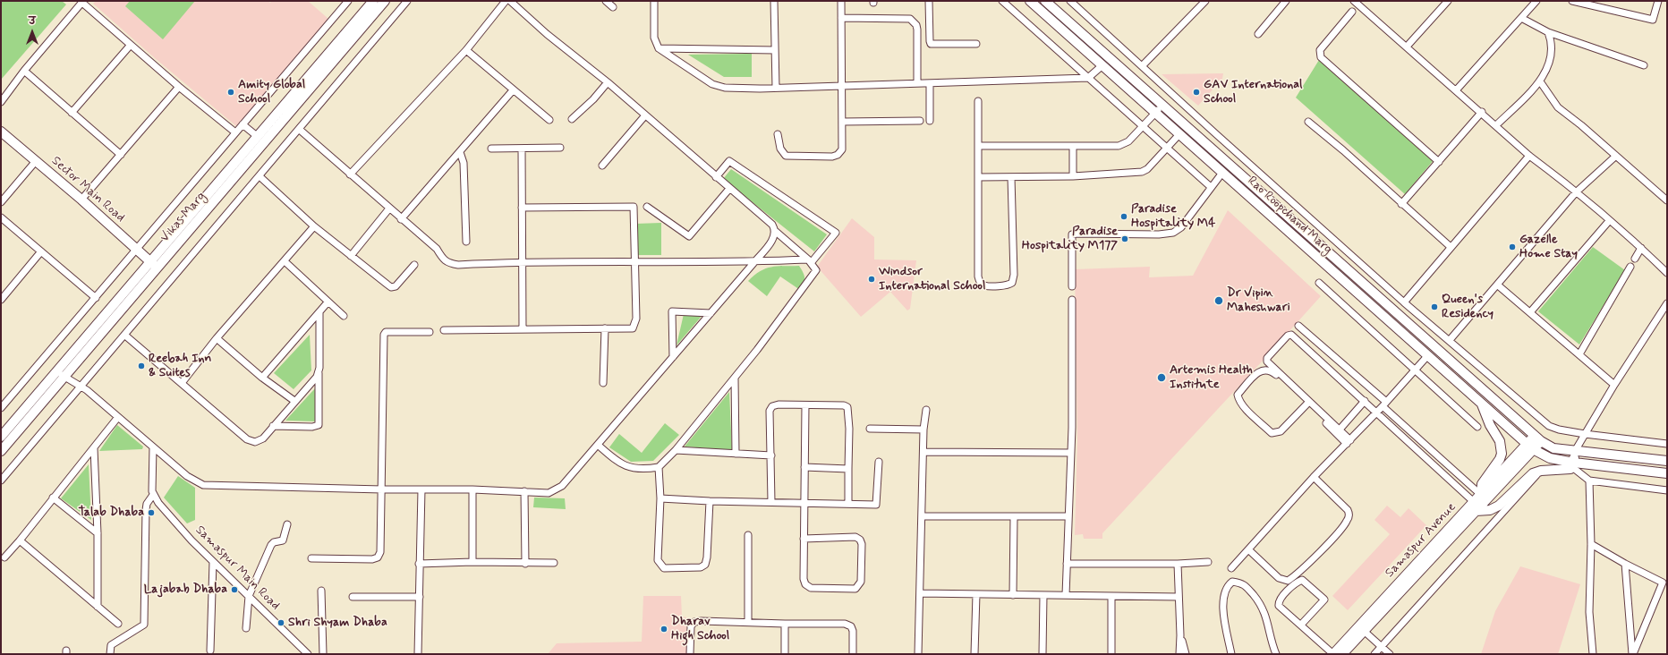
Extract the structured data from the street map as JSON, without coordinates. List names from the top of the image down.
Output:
{
  "streets": {
    "main road": [
      "Sector Main Road",
      "Rao Roopchand Marg",
      "Vikas Marg",
      "Samaspur Avenue"
    ],
    "street": ["Samaspur Main Road"]
  },
  "crossings": [
    ["Sector Main Road", "Vikas Marg"],
    ["Rao Roopchand Marg", "Samaspur Avenue"]
  ],
  "places": [
    "Amity Global School",
    "GAV International School",
    "Paradise Hospitality M4",
    "Paradise Hospitality M177",
    "Gazelle Home Stay",
    "Windsor International School",
    "Dr Vipin Maheshwari",
    "Queen's Residency",
    "Reebah Inn & Suites",
    "Artemis Health Institute",
    "Talab Dhaba",
    "Lajabab Dhaba",
    "Shri Shyam Dhaba",
    "Dharav High School"
  ],
  "north": "top"
}
